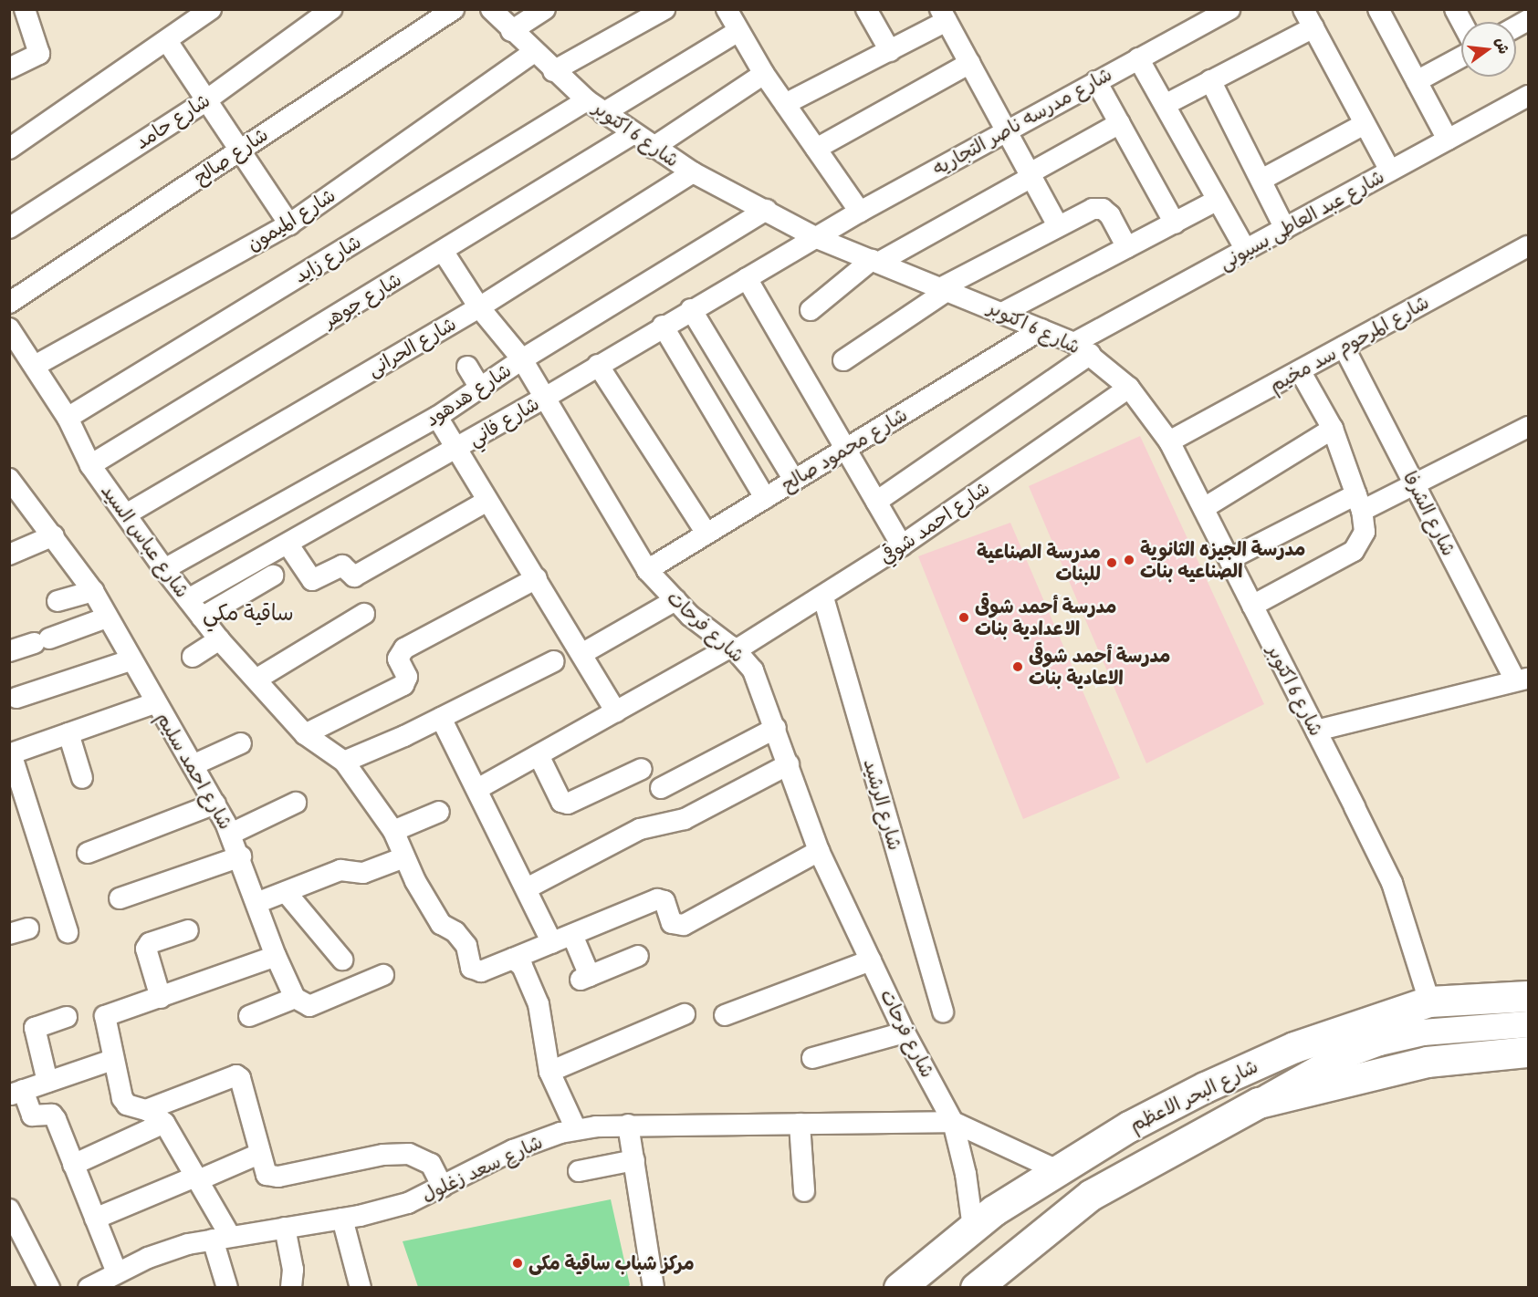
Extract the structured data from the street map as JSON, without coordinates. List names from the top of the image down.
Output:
{
  "streets": {
    "main road": ["شارع البحر الاعظم"],
    "street": [
      "شارع حامد",
      "شارع مدرسه ناصر التجاريه",
      "شارع 6 اكتوبر",
      "شارع صالح",
      "شارع الميمون",
      "شارع عبد العاطى بسيونى",
      "شارع زايد",
      "شارع جوهر",
      "شارع المرحوم سد مخيم",
      "شارع الحرانى",
      "شارع هدهود",
      "شارع فاني",
      "شارع محمود صالح",
      "شارع الشرفا",
      "شارع احمد شوقي",
      "شارع عباس السيد",
      "شارع فرحات",
      "شارع احمد سليم",
      "شارع الرشيد",
      "شارع سعد زغلول"
    ]
  },
  "crossings": [
    ["شارع مدرسه ناصر التجاريه", "شارع 6 اكتوبر"],
    ["شارع مدرسه ناصر التجاريه", "شارع فاني"],
    ["شارع 6 اكتوبر", "شارع الميمون"],
    ["شارع 6 اكتوبر", "شارع عبد العاطى بسيونى"],
    ["شارع 6 اكتوبر", "شارع زايد"],
    ["شارع 6 اكتوبر", "شارع جوهر"],
    ["شارع 6 اكتوبر", "شارع المرحوم سد مخيم"],
    ["شارع 6 اكتوبر", "شارع الحرانى"],
    ["شارع 6 اكتوبر", "شارع هدهود"],
    ["شارع 6 اكتوبر", "شارع فاني"],
    ["شارع 6 اكتوبر", "شارع محمود صالح"],
    ["شارع 6 اكتوبر", "شارع احمد شوقي"],
    ["شارع 6 اكتوبر", "شارع البحر الاعظم"],
    ["شارع الميمون", "شارع عباس السيد"],
    ["شارع زايد", "شارع عباس السيد"],
    ["شارع جوهر", "شارع عباس السيد"],
    ["شارع جوهر", "شارع فرحات"],
    ["شارع المرحوم سد مخيم", "شارع الشرفا"],
    ["شارع الحرانى", "شارع عباس السيد"],
    ["شارع الحرانى", "شارع فرحات"],
    ["شارع هدهود", "شارع عباس السيد"],
    ["شارع هدهود", "شارع فرحات"],
    ["شارع فاني", "شارع عباس السيد"],
    ["شارع فاني", "شارع فرحات"],
    ["شارع محمود صالح", "شارع فرحات"],
    ["شارع احمد شوقي", "شارع فرحات"],
    ["شارع احمد شوقي", "شارع الرشيد"],
    ["شارع فرحات", "شارع البحر الاعظم"],
    ["شارع فرحات", "شارع سعد زغلول"]
  ],
  "districts": ["ساقية مكي"],
  "places": [
    "مدرسة الجيزه الثانوية الصناعيه بنات",
    "مدرسة الصناعية للبنات",
    "مدرسة أحمد شوقى الاعدادية بنات",
    "مدرسة أحمد شوقى الاعادية بنات",
    "مركز شباب ساقية مكى"
  ],
  "north": "right"
}
